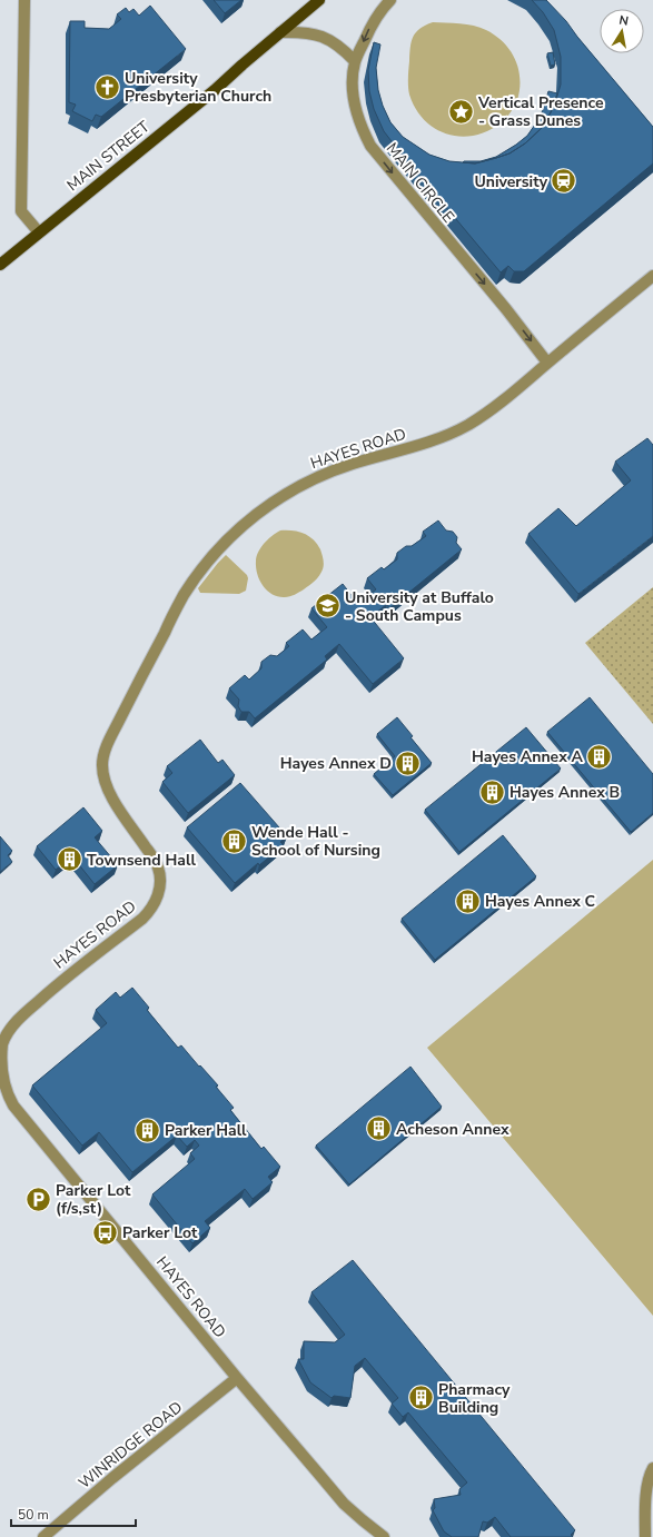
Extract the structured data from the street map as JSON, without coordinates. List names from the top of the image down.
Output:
{
  "streets": {
    "main road": ["MAIN STREET"],
    "street": ["MAIN CIRCLE", "HAYES ROAD", "WINRIDGE ROAD"]
  },
  "crossings": [
    ["MAIN CIRCLE", "HAYES ROAD"],
    ["HAYES ROAD", "WINRIDGE ROAD"]
  ],
  "one_way": ["MAIN CIRCLE"],
  "places": {
    "church": ["University Presbyterian Church"],
    "place": ["Vertical Presence - Grass Dunes"],
    "station": ["University"],
    "school or university": ["University at Buffalo - South Campus"],
    "building": [
      "Hayes Annex A",
      "Hayes Annex D",
      "Hayes Annex B",
      "Wende Hall - School of Nursing",
      "Townsend Hall",
      "Hayes Annex C",
      "Acheson Annex",
      "Parker Hall",
      "Pharmacy Building"
    ],
    "parking": ["Parker Lot (f/s,st)"],
    "bus stop": ["Parker Lot"]
  },
  "scale_bar": "50 m",
  "north": "top"
}
